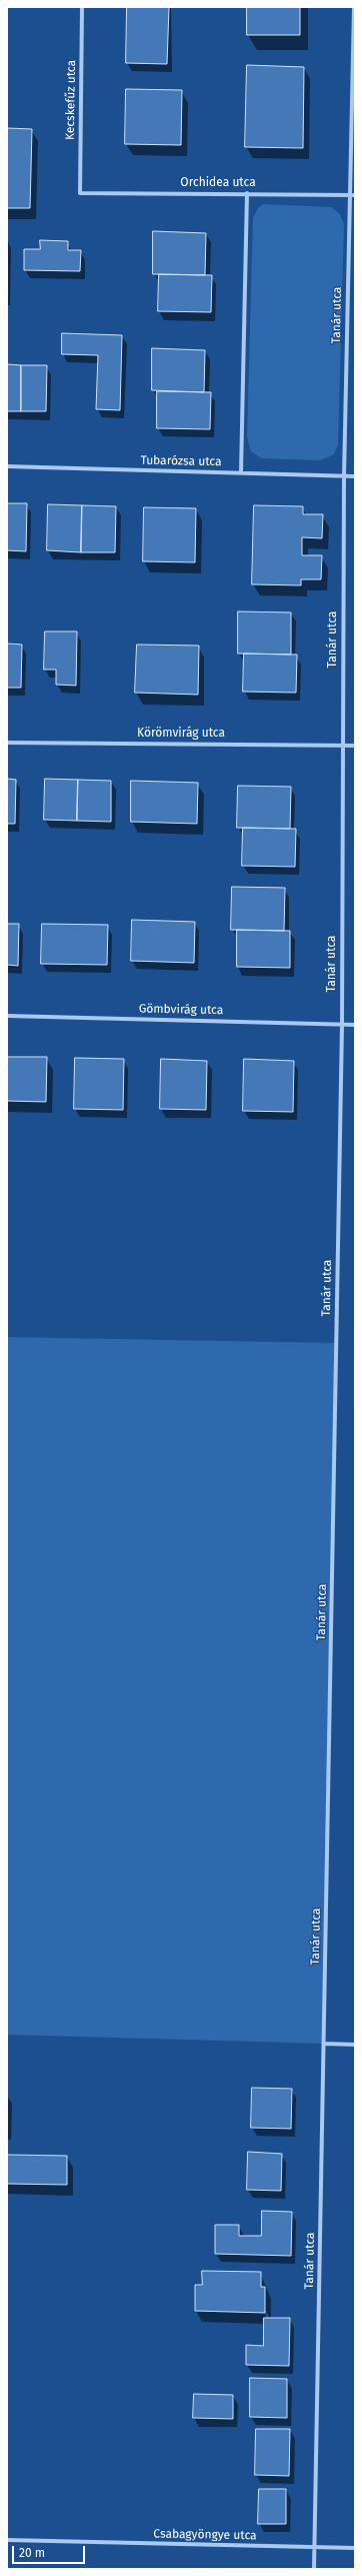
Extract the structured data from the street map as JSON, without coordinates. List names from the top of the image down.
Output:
{
  "streets": {
    "street": [
      "Kecskefűz utca",
      "Orchidea utca",
      "Tanár utca",
      "Tubarózsa utca",
      "Körömvirág utca",
      "Gömbvirág utca",
      "Csabagyöngye utca"
    ]
  },
  "crossings": [
    ["Kecskefűz utca", "Orchidea utca"],
    ["Orchidea utca", "Tanár utca"],
    ["Tanár utca", "Tubarózsa utca"],
    ["Tanár utca", "Körömvirág utca"],
    ["Tanár utca", "Gömbvirág utca"],
    ["Tanár utca", "Csabagyöngye utca"]
  ],
  "scale_bar": "20 m"
}
